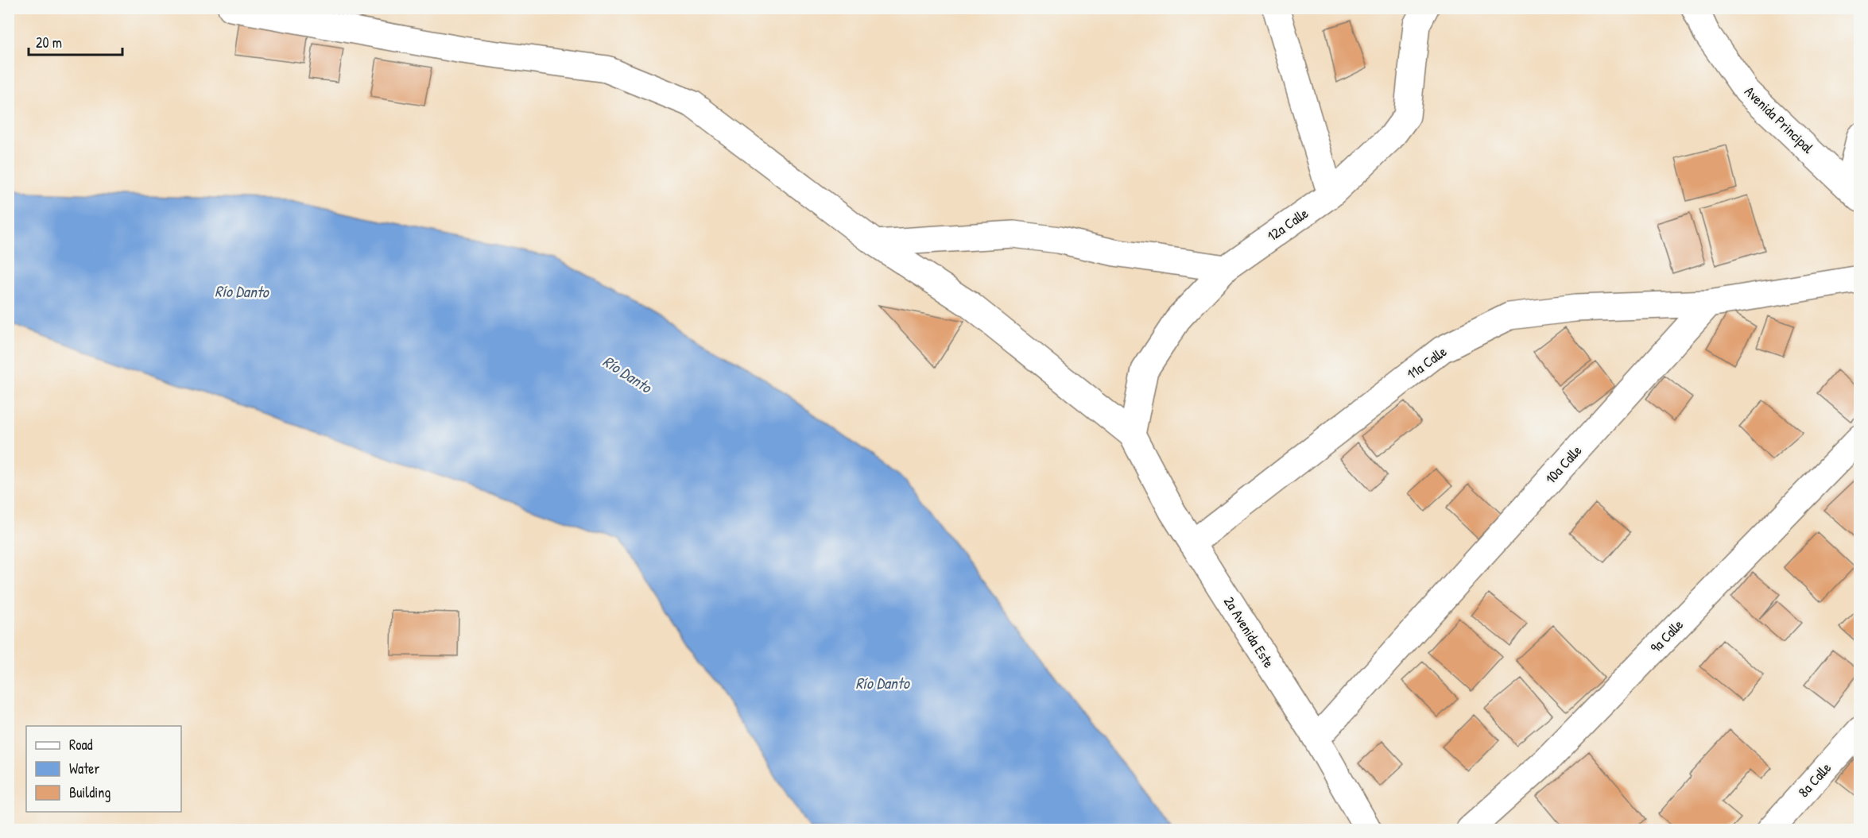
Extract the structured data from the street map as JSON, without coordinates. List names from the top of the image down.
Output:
{
  "streets": {
    "street": [
      "Avenida Principal",
      "12a Calle",
      "11a Calle",
      "10a Calle",
      "2a Avenida Este",
      "9a Calle",
      "8a Calle"
    ]
  },
  "crossings": [
    ["12a Calle", "2a Avenida Este"],
    ["11a Calle", "10a Calle"],
    ["11a Calle", "2a Avenida Este"],
    ["10a Calle", "2a Avenida Este"]
  ],
  "water": ["Río Danto"],
  "legend": ["Road", "Water", "Building"],
  "scale_bar": "20 m"
}
